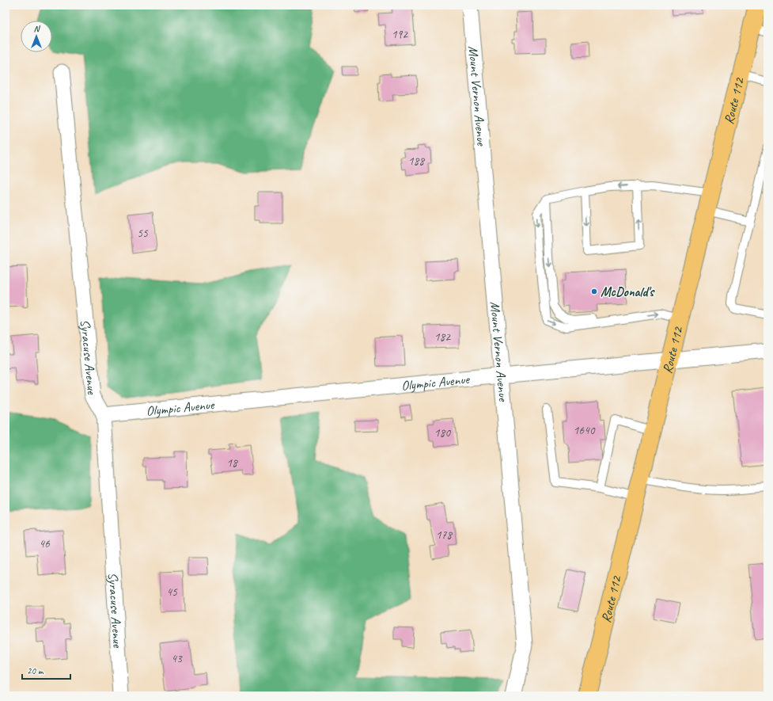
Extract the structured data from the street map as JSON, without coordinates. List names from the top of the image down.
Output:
{
  "streets": {
    "main road": ["Route 112"],
    "street": ["Mount Vernon Avenue", "Syracuse Avenue", "Olympic Avenue"]
  },
  "crossings": [
    ["Mount Vernon Avenue", "Olympic Avenue"],
    ["Route 112", "Olympic Avenue"],
    ["Syracuse Avenue", "Olympic Avenue"]
  ],
  "places": ["McDonald's"],
  "house_numbers": [
    "192",
    "188",
    "55",
    "182",
    "1640",
    "180",
    "18",
    "178",
    "46",
    "45",
    "43"
  ],
  "scale_bar": "20 m",
  "north": "top"
}
